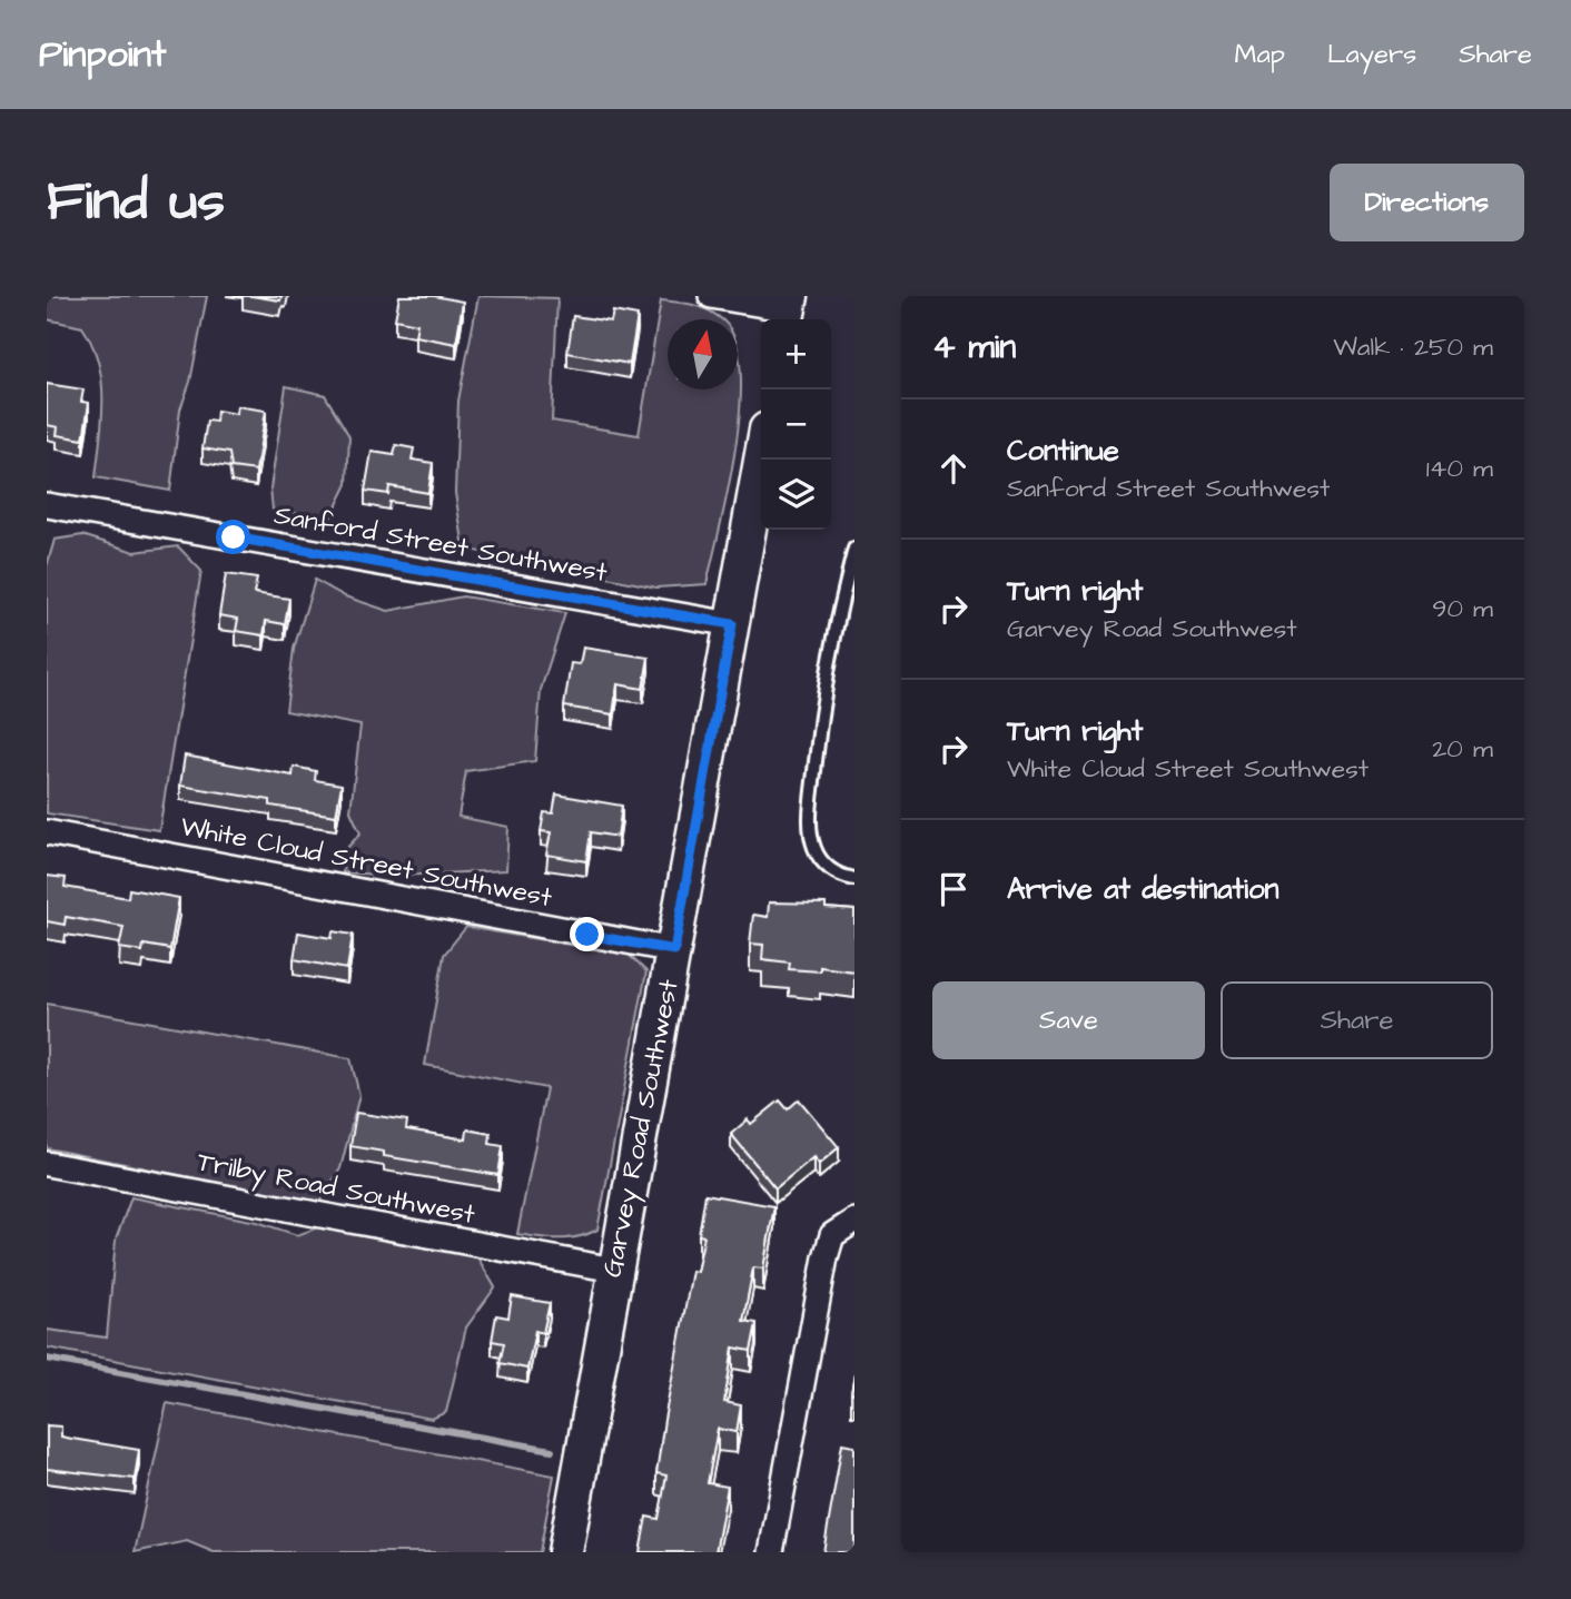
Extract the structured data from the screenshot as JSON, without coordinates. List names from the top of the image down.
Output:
{
  "streets": {
    "street": [
      "Sanford Street Southwest",
      "White Cloud Street Southwest",
      "Garvey Road Southwest",
      "Trilby Road Southwest"
    ]
  },
  "crossings": [
    ["Sanford Street Southwest", "Garvey Road Southwest"],
    ["White Cloud Street Southwest", "Garvey Road Southwest"],
    ["Garvey Road Southwest", "Trilby Road Southwest"]
  ],
  "north": "top",
  "page": {
    "header": "Pinpoint",
    "nav": ["Map", "Layers", "Share"],
    "buttons": [
      "Directions",
      ["Save", "Share"]
    ],
    "title": "Find us",
    "heading": ["4 min", "Walk · 250 m"],
    "map_buttons": ["+", "−"],
    "list": [
      ["Continue", "Sanford Street Southwest", "140 m"],
      ["Turn right", "Garvey Road Southwest", "90 m"],
      ["Turn right", "White Cloud Street Southwest", "20 m"],
      "Arrive at destination"
    ]
  }
}
